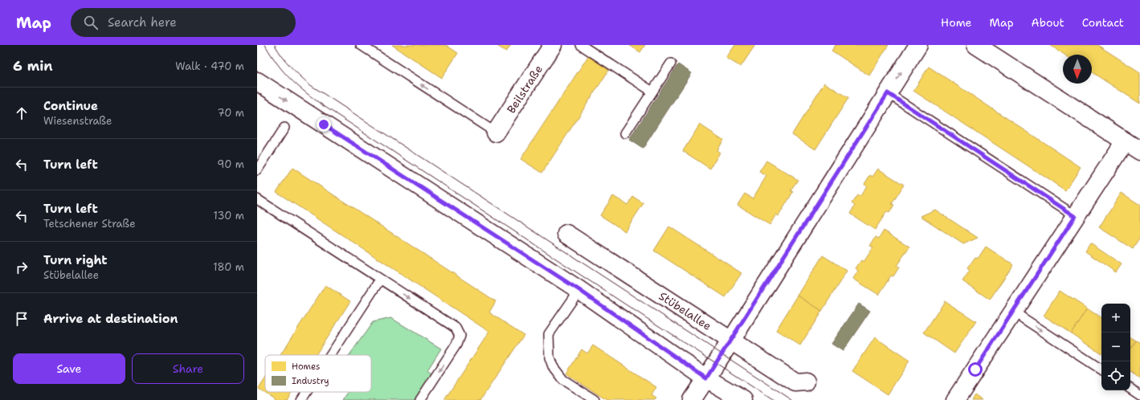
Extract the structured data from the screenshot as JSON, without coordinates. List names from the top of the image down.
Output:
{
  "streets": {
    "street": ["Beilstraße", "Stübelallee"]
  },
  "legend": ["Homes", "Industry"],
  "north": "bottom",
  "page": {
    "header": "Map",
    "search": "Search here",
    "nav": [
      "Home",
      "Map",
      "About",
      "Contact"
    ],
    "heading": ["6 min", "Walk · 470 m"],
    "list": [
      ["Continue", "Wiesenstraße", "70 m"],
      ["Turn left", "90 m"],
      ["Turn left", "Tetschener Straße", "130 m"],
      ["Turn right", "Stübelallee", "180 m"],
      "Arrive at destination"
    ],
    "map_buttons": ["+", "−"],
    "buttons": ["Save", "Share"]
  }
}
